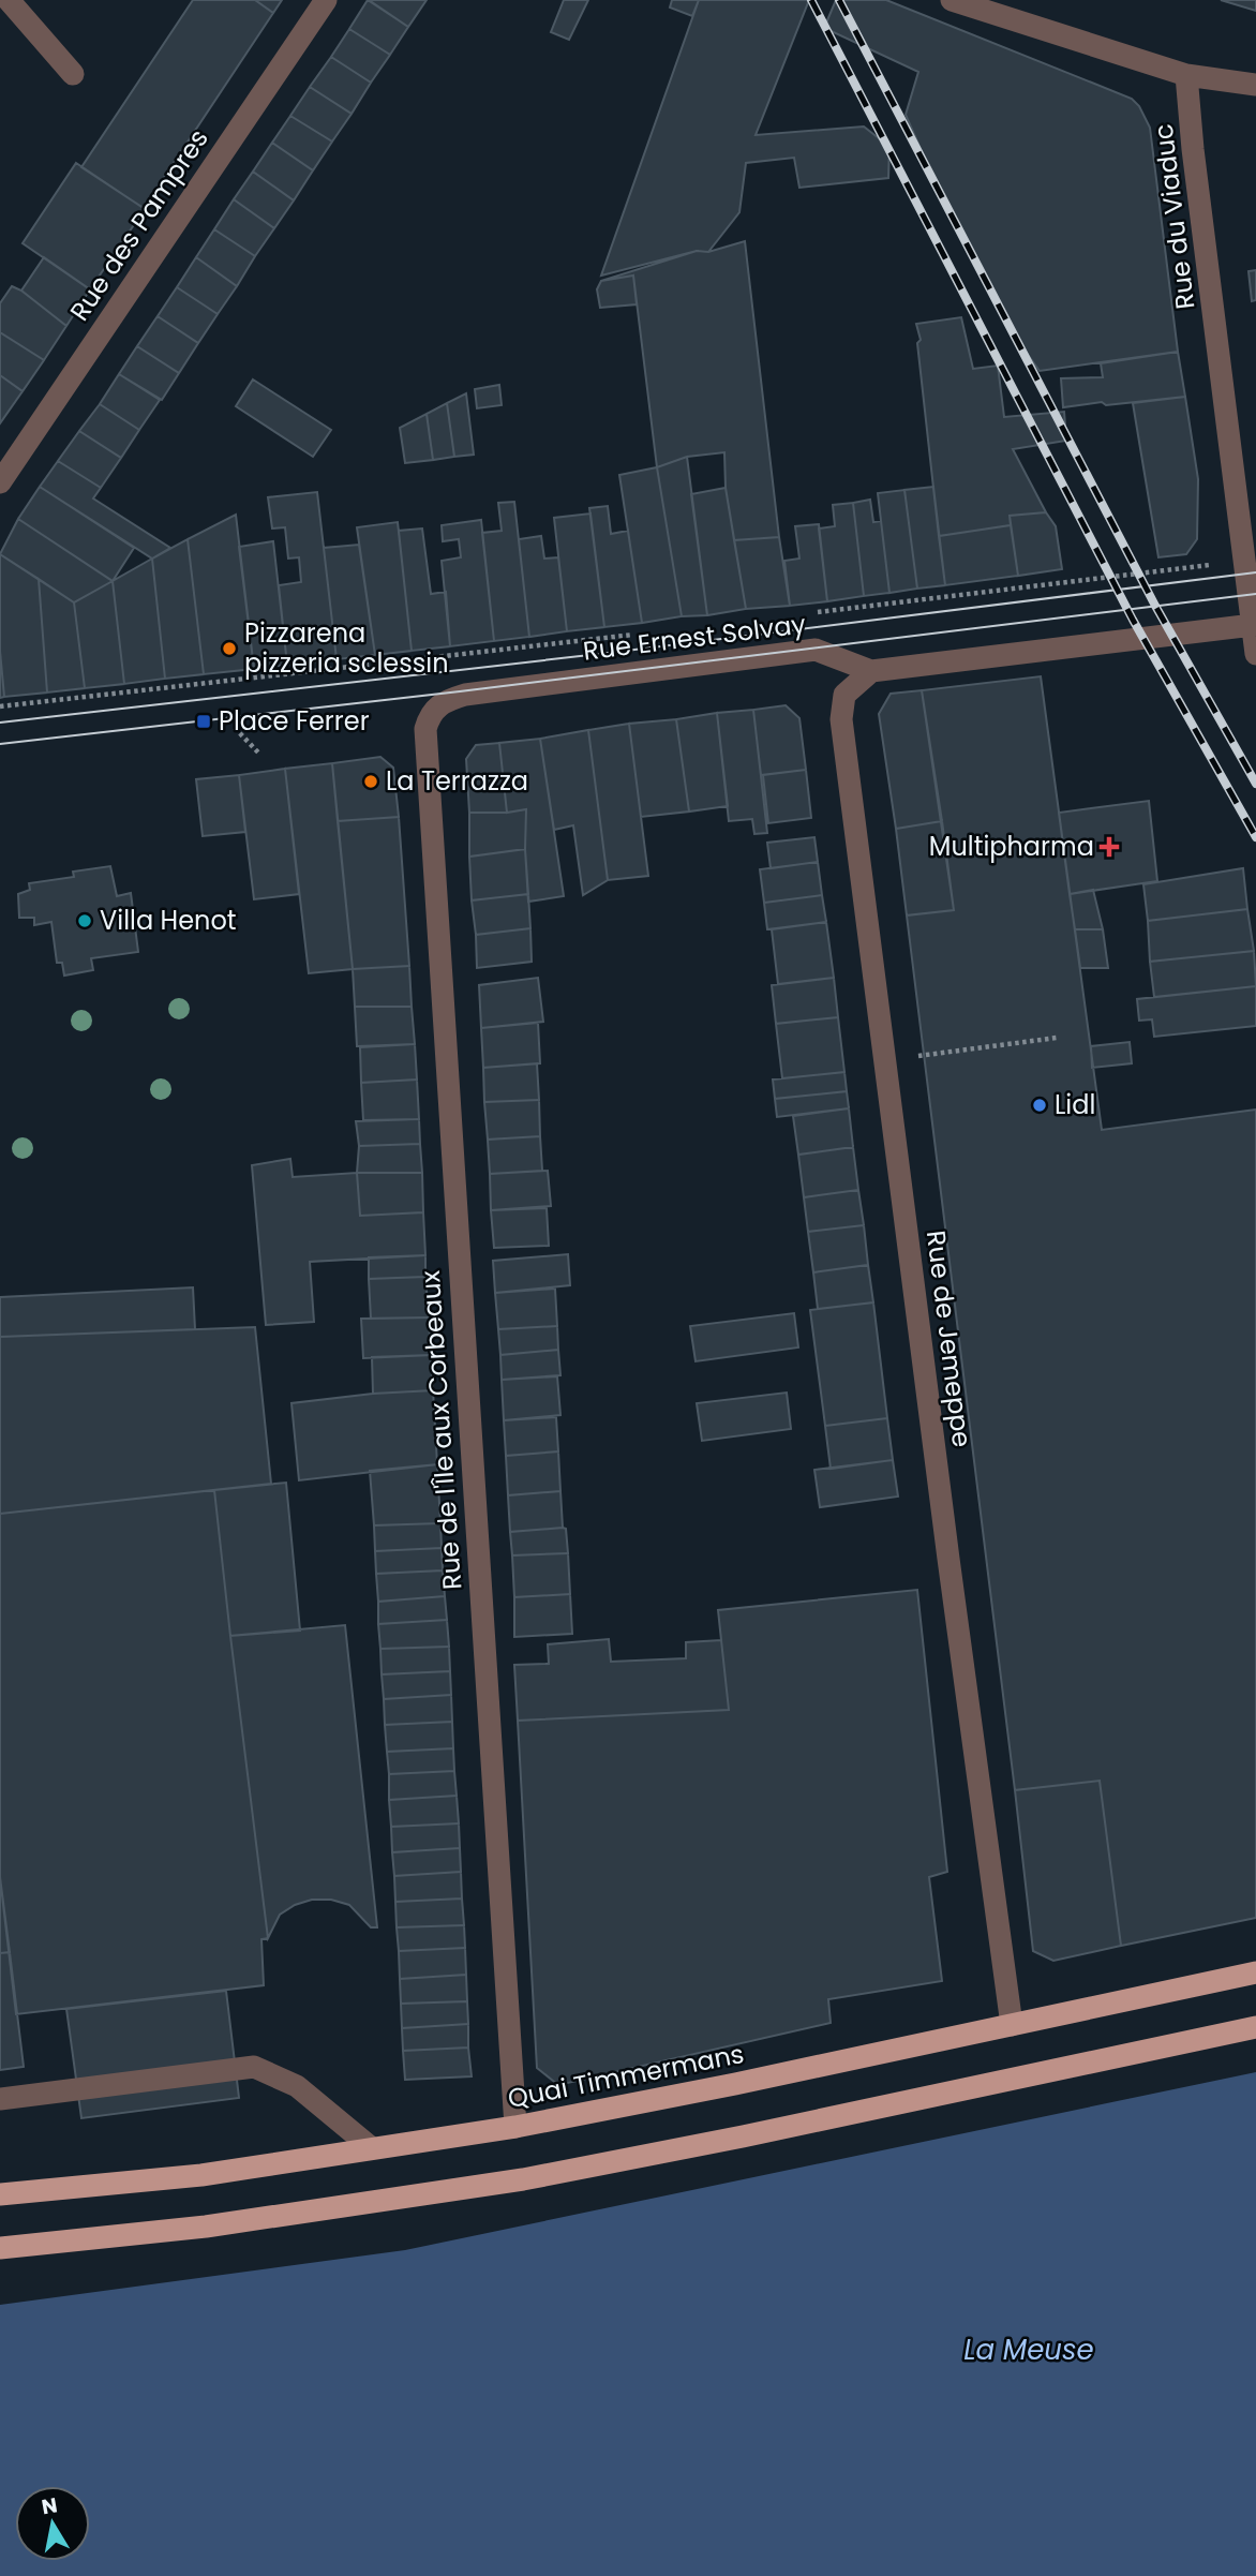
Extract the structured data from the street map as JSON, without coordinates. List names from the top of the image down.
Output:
{
  "streets": {
    "main road": ["Quai Timmermans"],
    "street": [
      "Rue du Viaduc",
      "Rue des Pampres",
      "Rue Ernest Solvay",
      "Rue de Jemeppe",
      "Rue de l'Île aux Corbeaux"
    ]
  },
  "crossings": [
    ["Rue du Viaduc", "Rue Ernest Solvay"],
    ["Rue Ernest Solvay", "Rue de Jemeppe"],
    ["Rue Ernest Solvay", "Rue de l'Île aux Corbeaux"],
    ["Rue de Jemeppe", "Quai Timmermans"],
    ["Rue de l'Île aux Corbeaux", "Quai Timmermans"]
  ],
  "water": ["La Meuse"],
  "places": {
    "other": [
      "Pizzarena pizzeria sclessin",
      "La Terrazza",
      "Villa Henot",
      "Lidl"
    ],
    "transit": ["Place Ferrer"],
    "health": ["Multipharma"]
  },
  "north": "top"
}
